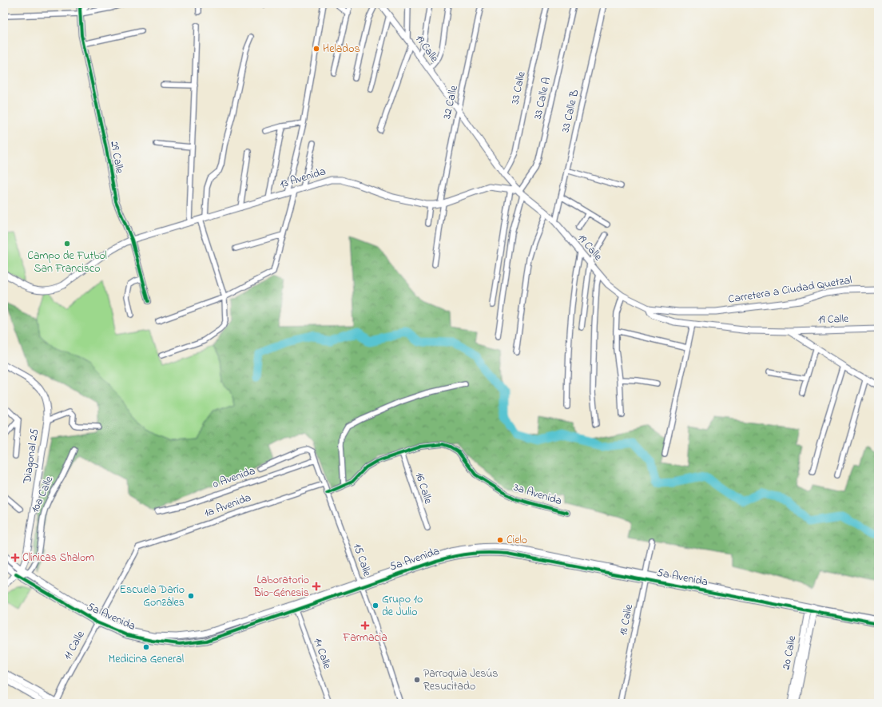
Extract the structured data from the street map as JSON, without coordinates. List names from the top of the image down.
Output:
{
  "streets": {
    "street": [
      "19 Calle",
      "33 Calle",
      "33 Calle A",
      "32 Calle",
      "33 Calle B",
      "29 Calle",
      "13 Avenida",
      "Carretera a Ciudad Quetzal",
      "Diagonal 25",
      "0 Avenida",
      "16 Calle",
      "10a Calle",
      "3a Avenida",
      "1a Avenida",
      "5a Avenida",
      "15 Calle",
      "18 Calle",
      "11 Calle",
      "20 Calle",
      "14 Calle"
    ]
  },
  "crossings": [
    ["19 Calle", "33 Calle"],
    ["19 Calle", "33 Calle A"],
    ["19 Calle", "32 Calle"],
    ["19 Calle", "33 Calle B"],
    ["19 Calle", "13 Avenida"],
    ["19 Calle", "Carretera a Ciudad Quetzal"],
    ["33 Calle A", "13 Avenida"],
    ["32 Calle", "13 Avenida"],
    ["29 Calle", "13 Avenida"],
    ["Diagonal 25", "5a Avenida"],
    ["0 Avenida", "15 Calle"],
    ["16 Calle", "3a Avenida"],
    ["10a Calle", "5a Avenida"],
    ["1a Avenida", "15 Calle"],
    ["1a Avenida", "11 Calle"],
    ["5a Avenida", "15 Calle"],
    ["5a Avenida", "18 Calle"],
    ["5a Avenida", "11 Calle"],
    ["5a Avenida", "20 Calle"],
    ["5a Avenida", "14 Calle"]
  ],
  "places": {
    "other": [
      "Helados",
      "Campo de Futbol San Francisco",
      "Cielo",
      "Escuela Darío Gonzáles",
      "Grupo 1o de Julio",
      "Medicina General",
      "Parroquia Jesús Resucitado"
    ],
    "health": ["Clínicas Shalom", "Laboratorio Bio-Génesis", "Farmacia"]
  }
}
